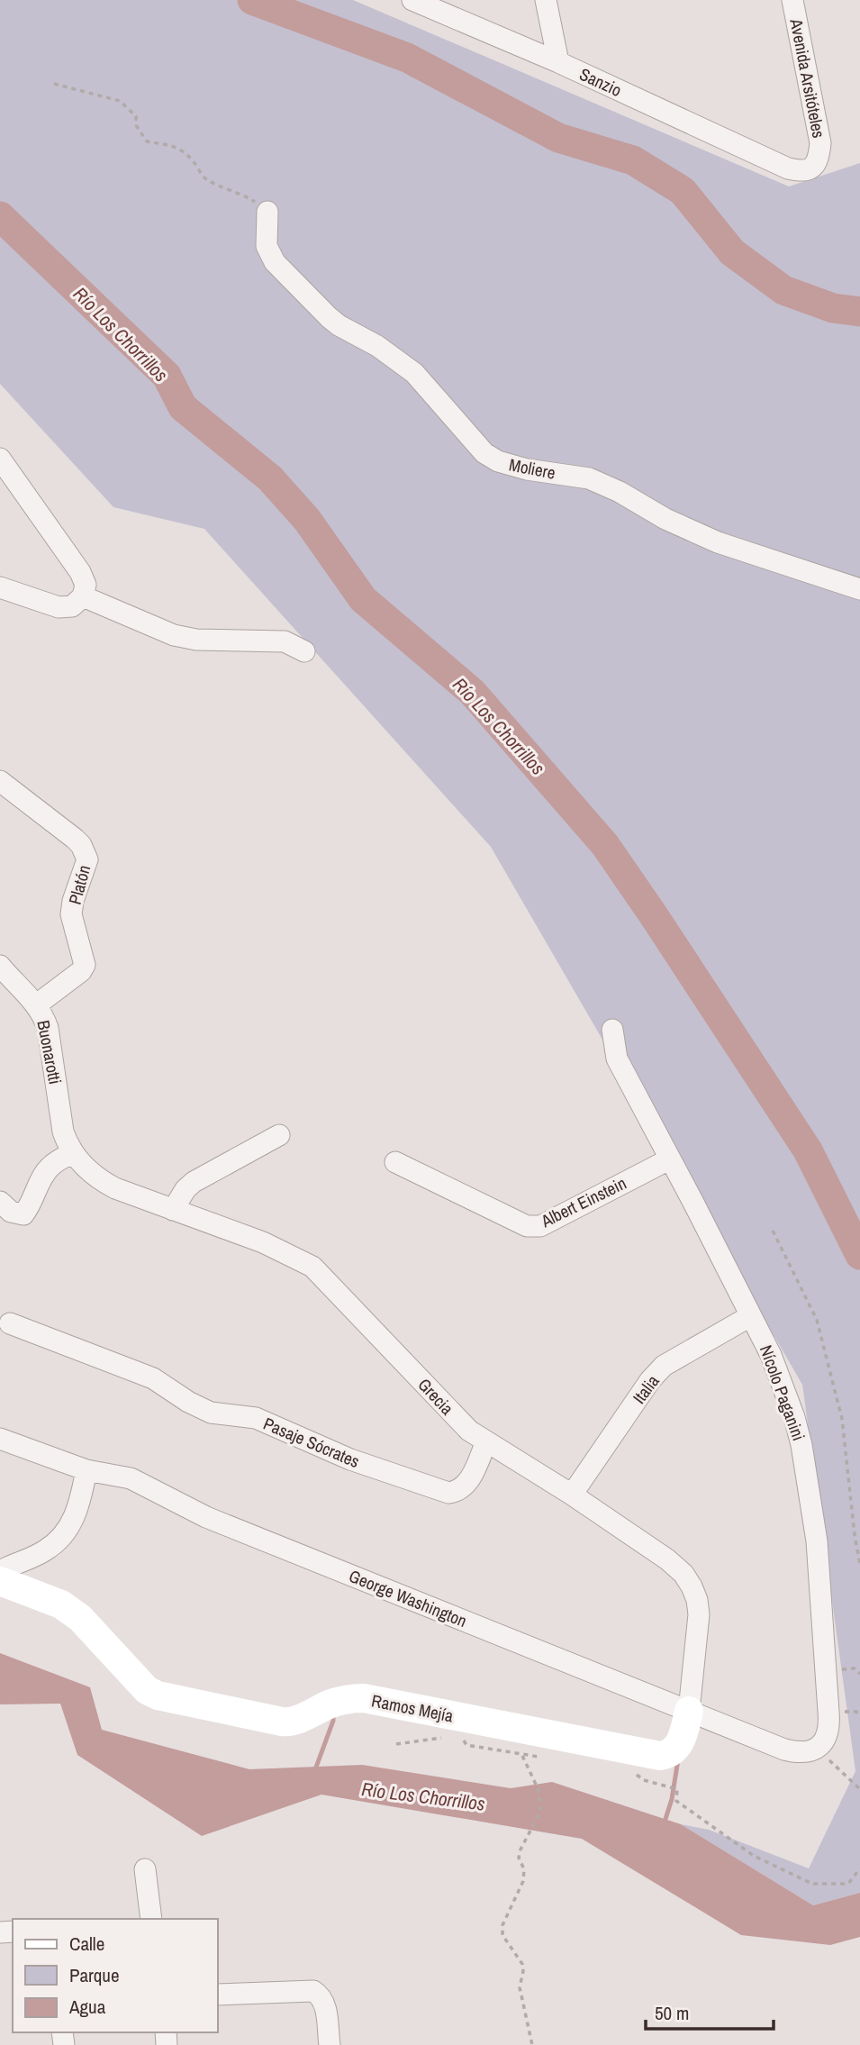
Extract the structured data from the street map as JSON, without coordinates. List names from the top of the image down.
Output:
{
  "streets": {
    "street": [
      "Avenida Arsitóteles",
      "Sanzio",
      "Moliere",
      "Platón",
      "Buonarotti",
      "Albert Einstein",
      "Italia",
      "Nícolo Paganini",
      "Grecia",
      "Pasaje Sócrates",
      "George Washington",
      "Ramos Mejía"
    ]
  },
  "crossings": [
    ["Avenida Arsitóteles", "Sanzio"],
    ["Platón", "Buonarotti"],
    ["Buonarotti", "Grecia"],
    ["Albert Einstein", "Nícolo Paganini"],
    ["Italia", "Nícolo Paganini"],
    ["Italia", "Grecia"],
    ["Nícolo Paganini", "George Washington"],
    ["Grecia", "Pasaje Sócrates"],
    ["Grecia", "George Washington"],
    ["Grecia", "Ramos Mejía"],
    ["George Washington", "Ramos Mejía"]
  ],
  "water": ["Río Los Chorrillos"],
  "legend": ["Calle", "Parque", "Agua"],
  "scale_bar": "50 m"
}
